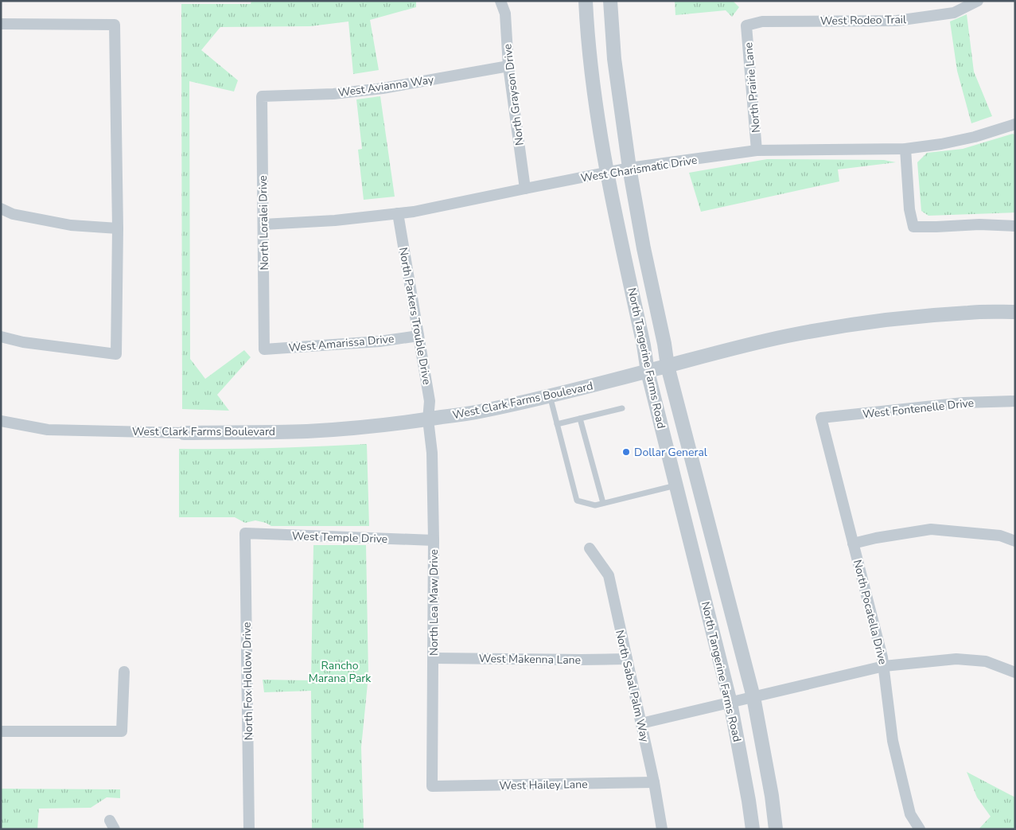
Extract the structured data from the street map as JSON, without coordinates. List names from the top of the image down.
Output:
{
  "streets": {
    "street": [
      "West Rodeo Trail",
      "West Avianna Way",
      "North Prairie Lane",
      "North Grayson Drive",
      "West Charismatic Drive",
      "North Loralei Drive",
      "North Parkers Trouble Drive",
      "West Amarissa Drive",
      "North Tangerine Farms Road",
      "West Clark Farms Boulevard",
      "West Fontenelle Drive",
      "West Temple Drive",
      "North Lea Maw Drive",
      "North Pocatella Drive",
      "West Makenna Lane",
      "North Fox Hollow Drive",
      "North Sabal Palm Way",
      "West Hailey Lane"
    ]
  },
  "crossings": [
    ["West Rodeo Trail", "North Prairie Lane"],
    ["West Avianna Way", "North Grayson Drive"],
    ["West Avianna Way", "North Loralei Drive"],
    ["North Prairie Lane", "West Charismatic Drive"],
    ["North Grayson Drive", "West Charismatic Drive"],
    ["West Charismatic Drive", "North Loralei Drive"],
    ["West Charismatic Drive", "North Parkers Trouble Drive"],
    ["West Charismatic Drive", "North Tangerine Farms Road"],
    ["North Loralei Drive", "West Amarissa Drive"],
    ["North Parkers Trouble Drive", "West Amarissa Drive"],
    ["North Parkers Trouble Drive", "West Clark Farms Boulevard"],
    ["North Parkers Trouble Drive", "North Lea Maw Drive"],
    ["North Tangerine Farms Road", "West Clark Farms Boulevard"],
    ["West Clark Farms Boulevard", "North Lea Maw Drive"],
    ["West Fontenelle Drive", "North Pocatella Drive"],
    ["West Temple Drive", "North Lea Maw Drive"],
    ["West Temple Drive", "North Fox Hollow Drive"],
    ["North Lea Maw Drive", "West Makenna Lane"],
    ["North Lea Maw Drive", "West Hailey Lane"],
    ["West Makenna Lane", "North Sabal Palm Way"],
    ["North Sabal Palm Way", "West Hailey Lane"]
  ],
  "parks": ["Rancho Marana Park"],
  "places": ["Dollar General"]
}
